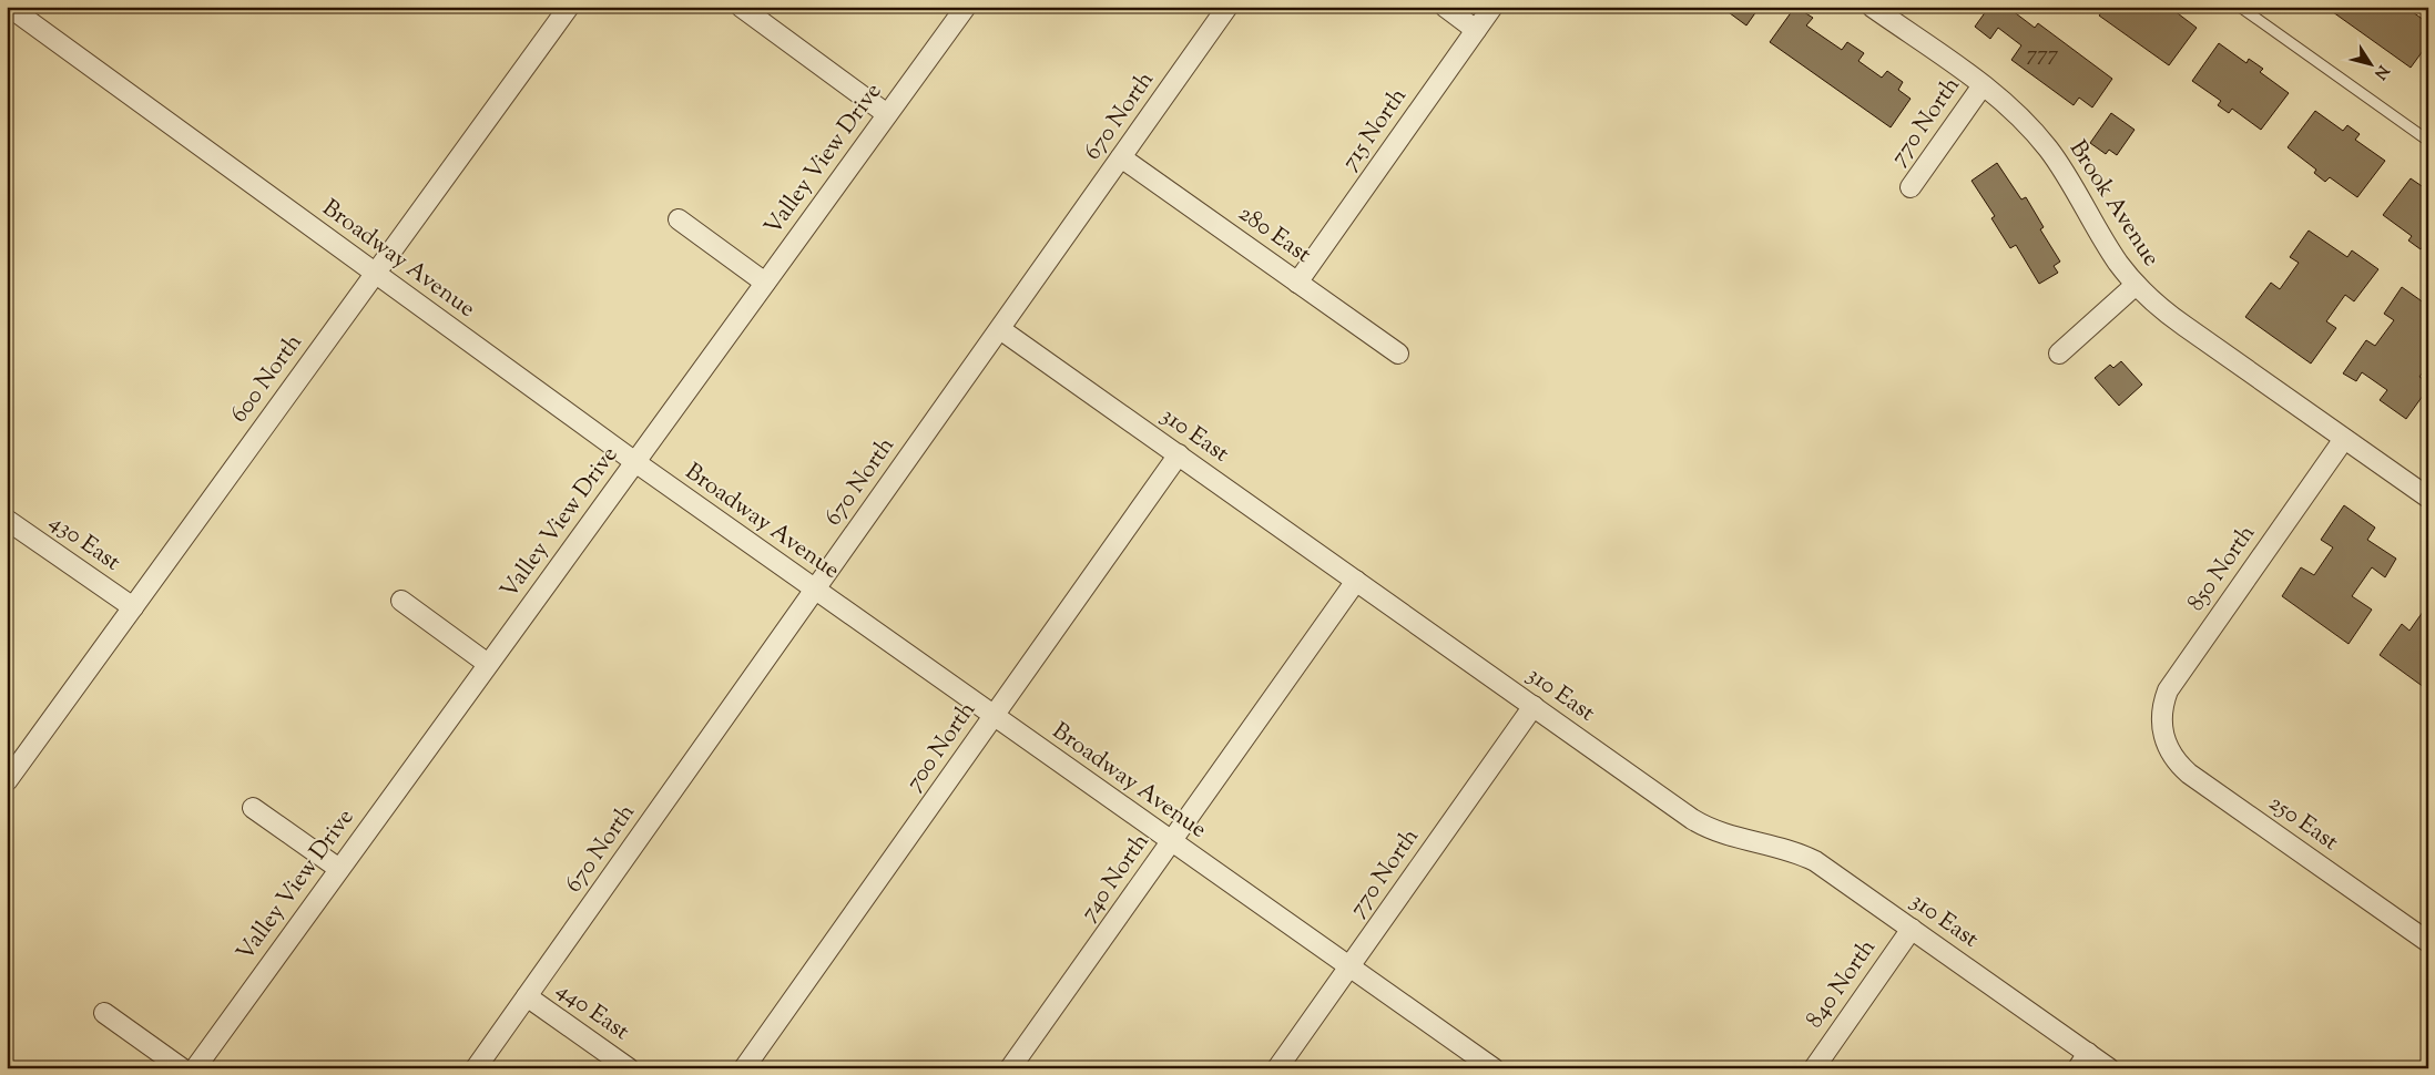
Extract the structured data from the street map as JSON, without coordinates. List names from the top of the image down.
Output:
{
  "streets": {
    "street": [
      "670 North",
      "770 North",
      "715 North",
      "Valley View Drive",
      "Brook Avenue",
      "280 East",
      "Broadway Avenue",
      "600 North",
      "310 East",
      "430 East",
      "850 North",
      "700 North",
      "250 East",
      "740 North",
      "840 North",
      "440 East"
    ]
  },
  "crossings": [
    ["670 North", "280 East"],
    ["670 North", "Broadway Avenue"],
    ["670 North", "310 East"],
    ["670 North", "440 East"],
    ["770 North", "Brook Avenue"],
    ["770 North", "Broadway Avenue"],
    ["770 North", "310 East"],
    ["715 North", "280 East"],
    ["Valley View Drive", "Broadway Avenue"],
    ["Brook Avenue", "850 North"],
    ["Broadway Avenue", "600 North"],
    ["Broadway Avenue", "700 North"],
    ["Broadway Avenue", "740 North"],
    ["600 North", "430 East"],
    ["310 East", "700 North"],
    ["310 East", "740 North"],
    ["310 East", "840 North"],
    ["850 North", "250 East"]
  ],
  "house_numbers": ["777"],
  "north": "bottom right"
}
